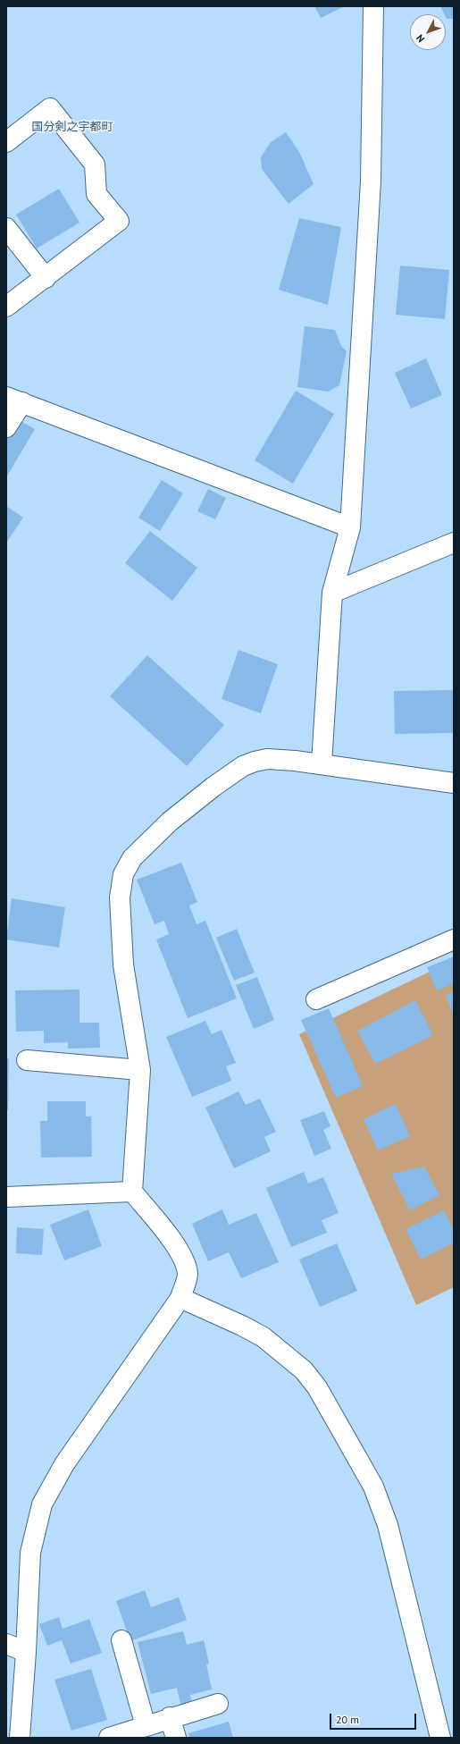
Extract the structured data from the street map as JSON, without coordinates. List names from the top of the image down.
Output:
{
  "districts": ["国分剣之宇都町"],
  "scale_bar": "20 m",
  "north": "bottom left"
}
